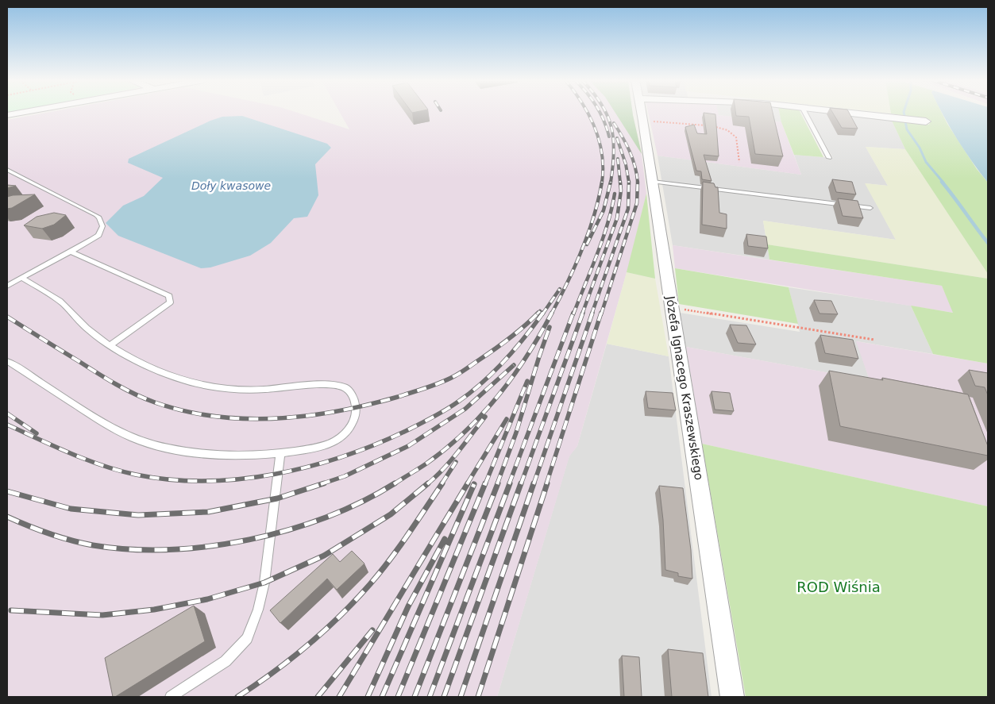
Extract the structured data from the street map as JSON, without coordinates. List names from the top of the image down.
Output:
{
  "streets": {
    "street": ["Józefa Ignacego Kraszewskiego"]
  },
  "water": ["Doły kwasowe"],
  "parks": ["ROD Wiśnia"]
}
